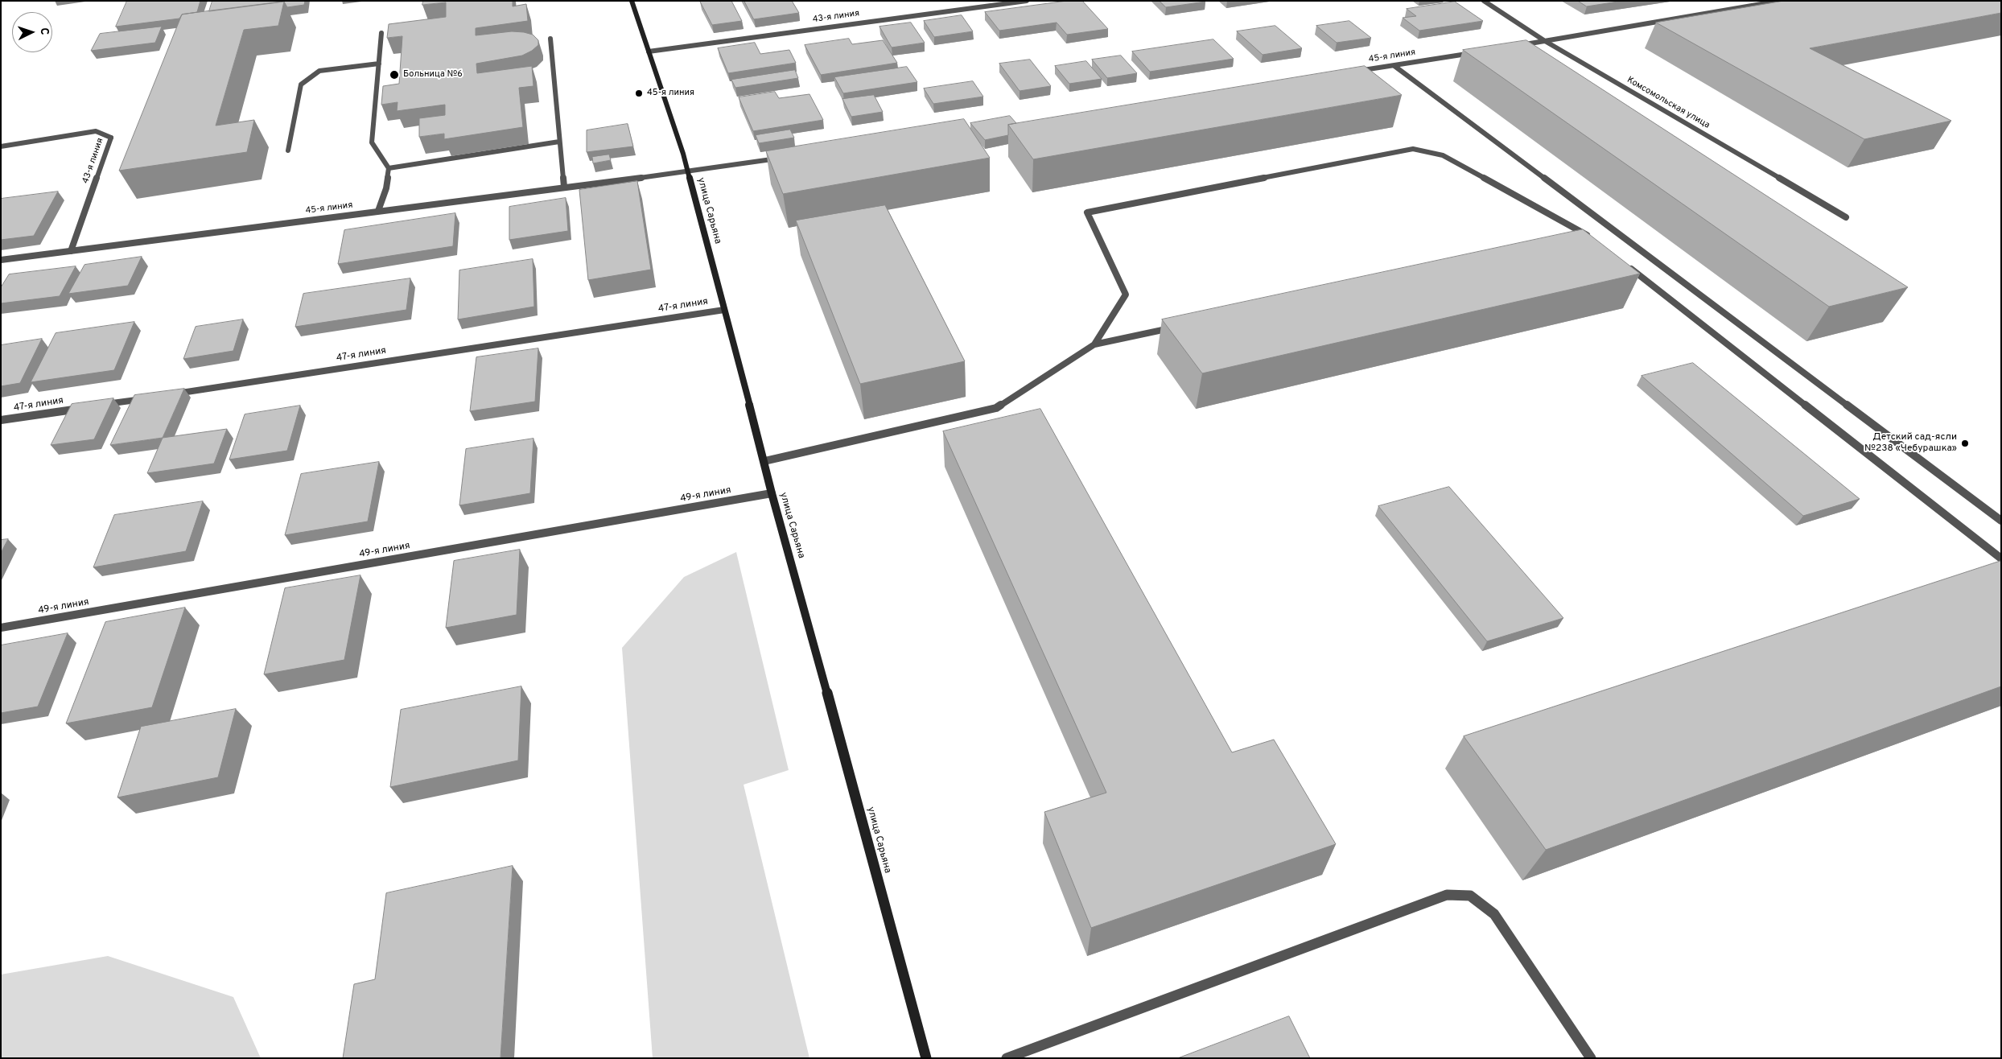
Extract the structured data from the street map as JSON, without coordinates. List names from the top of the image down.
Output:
{
  "streets": {
    "main road": ["улица Сарьяна"],
    "street": [
      "43-я линия",
      "45-я линия",
      "Комсомольская улица",
      "47-я линия",
      "49-я линия"
    ]
  },
  "crossings": [
    ["43-я линия", "45-я линия"],
    ["43-я линия", "улица Сарьяна"],
    ["45-я линия", "улица Сарьяна"],
    ["улица Сарьяна", "47-я линия"],
    ["улица Сарьяна", "49-я линия"]
  ],
  "places": ["Больница №6", "45-я линия", "Детский сад-ясли №238 «Чебурашка»"],
  "north": "right"
}
